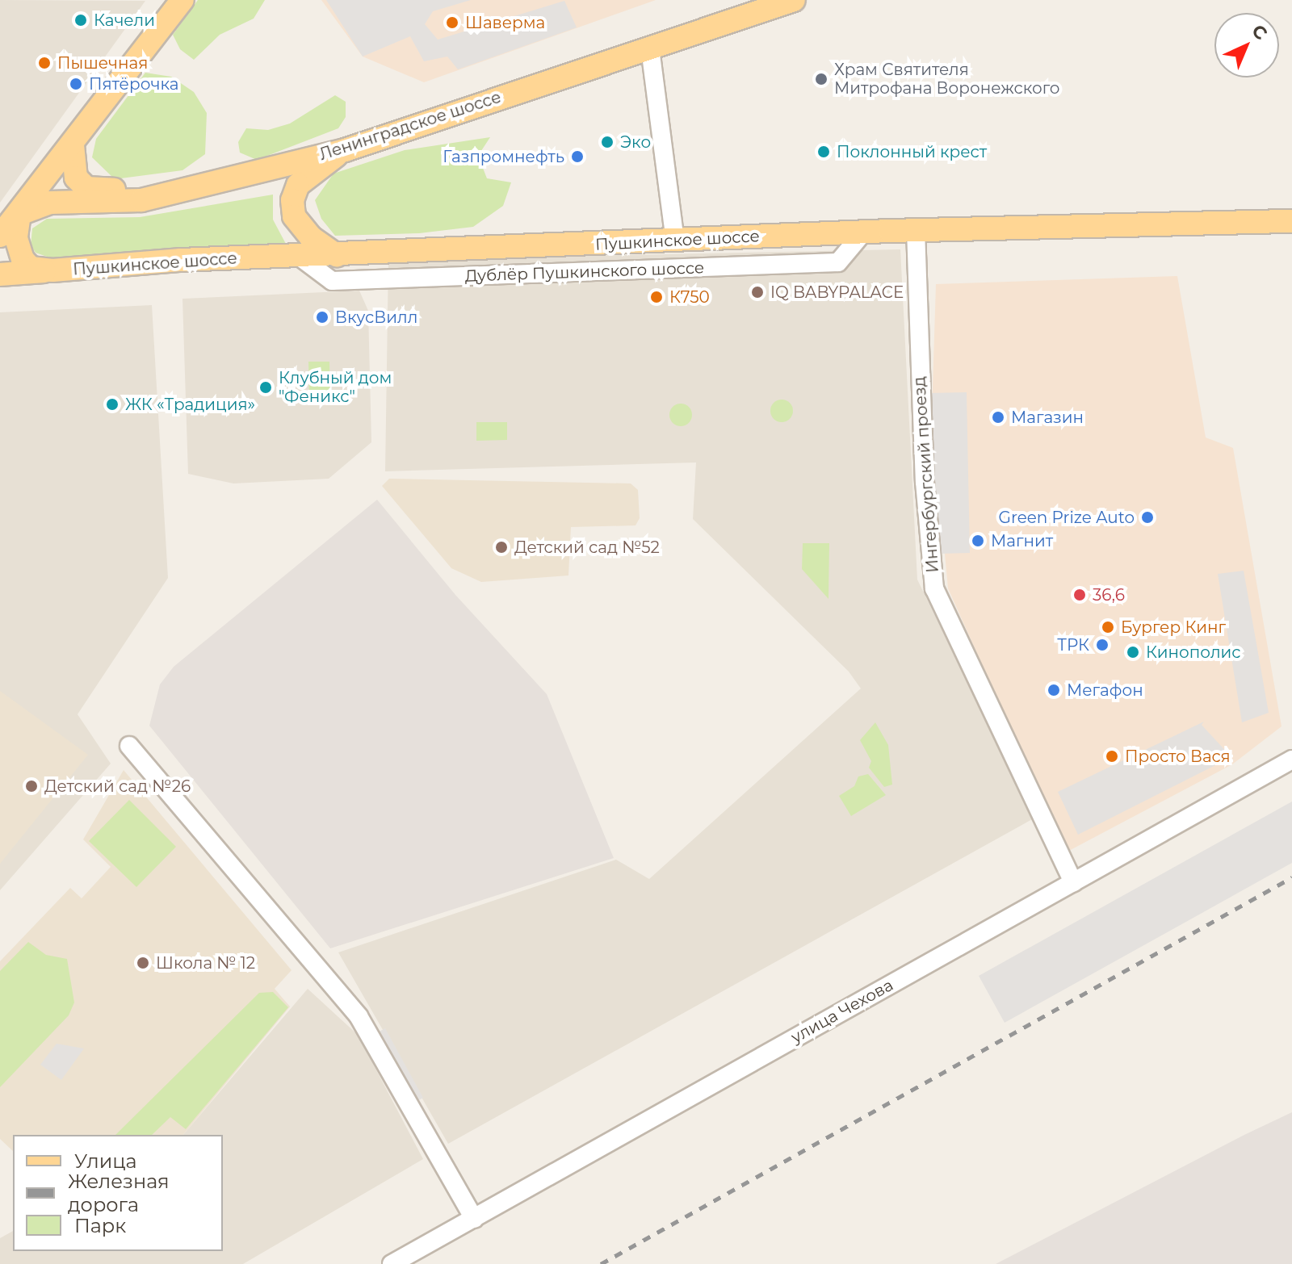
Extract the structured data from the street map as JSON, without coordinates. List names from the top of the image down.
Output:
{
  "streets": {
    "main road": ["Ленинградское шоссе", "Пушкинское шоссе"],
    "street": ["Дублёр Пушкинского шоссе", "Ингербургский проезд", "улица Чехова"]
  },
  "crossings": [
    ["Пушкинское шоссе", "Дублёр Пушкинского шоссе"],
    ["Пушкинское шоссе", "Ингербургский проезд"],
    ["Ингербургский проезд", "улица Чехова"]
  ],
  "places": [
    "Качели",
    "Шаверма",
    "Пышечная",
    "Храм Святителя Митрофана Воронежского",
    "Пятёрочка",
    "Эко",
    "Поклонный крест",
    "Газпромнефть",
    "IQ BABYPALACE",
    "К750",
    "ВкусВилл",
    "Клубный дом \"Феникс\"",
    "ЖК «Традиция»",
    "Магазин",
    "Green Prize Auto",
    "Магнит",
    "Детский сад №52",
    "36,6",
    "Бургер Кинг",
    "ТРК",
    "Кинополис",
    "Мегафон",
    "Просто Вася",
    "Детский сад №26",
    "Школа № 12"
  ],
  "legend": ["Улица", "Железная дорога", "Парк"],
  "north": "top right"
}
